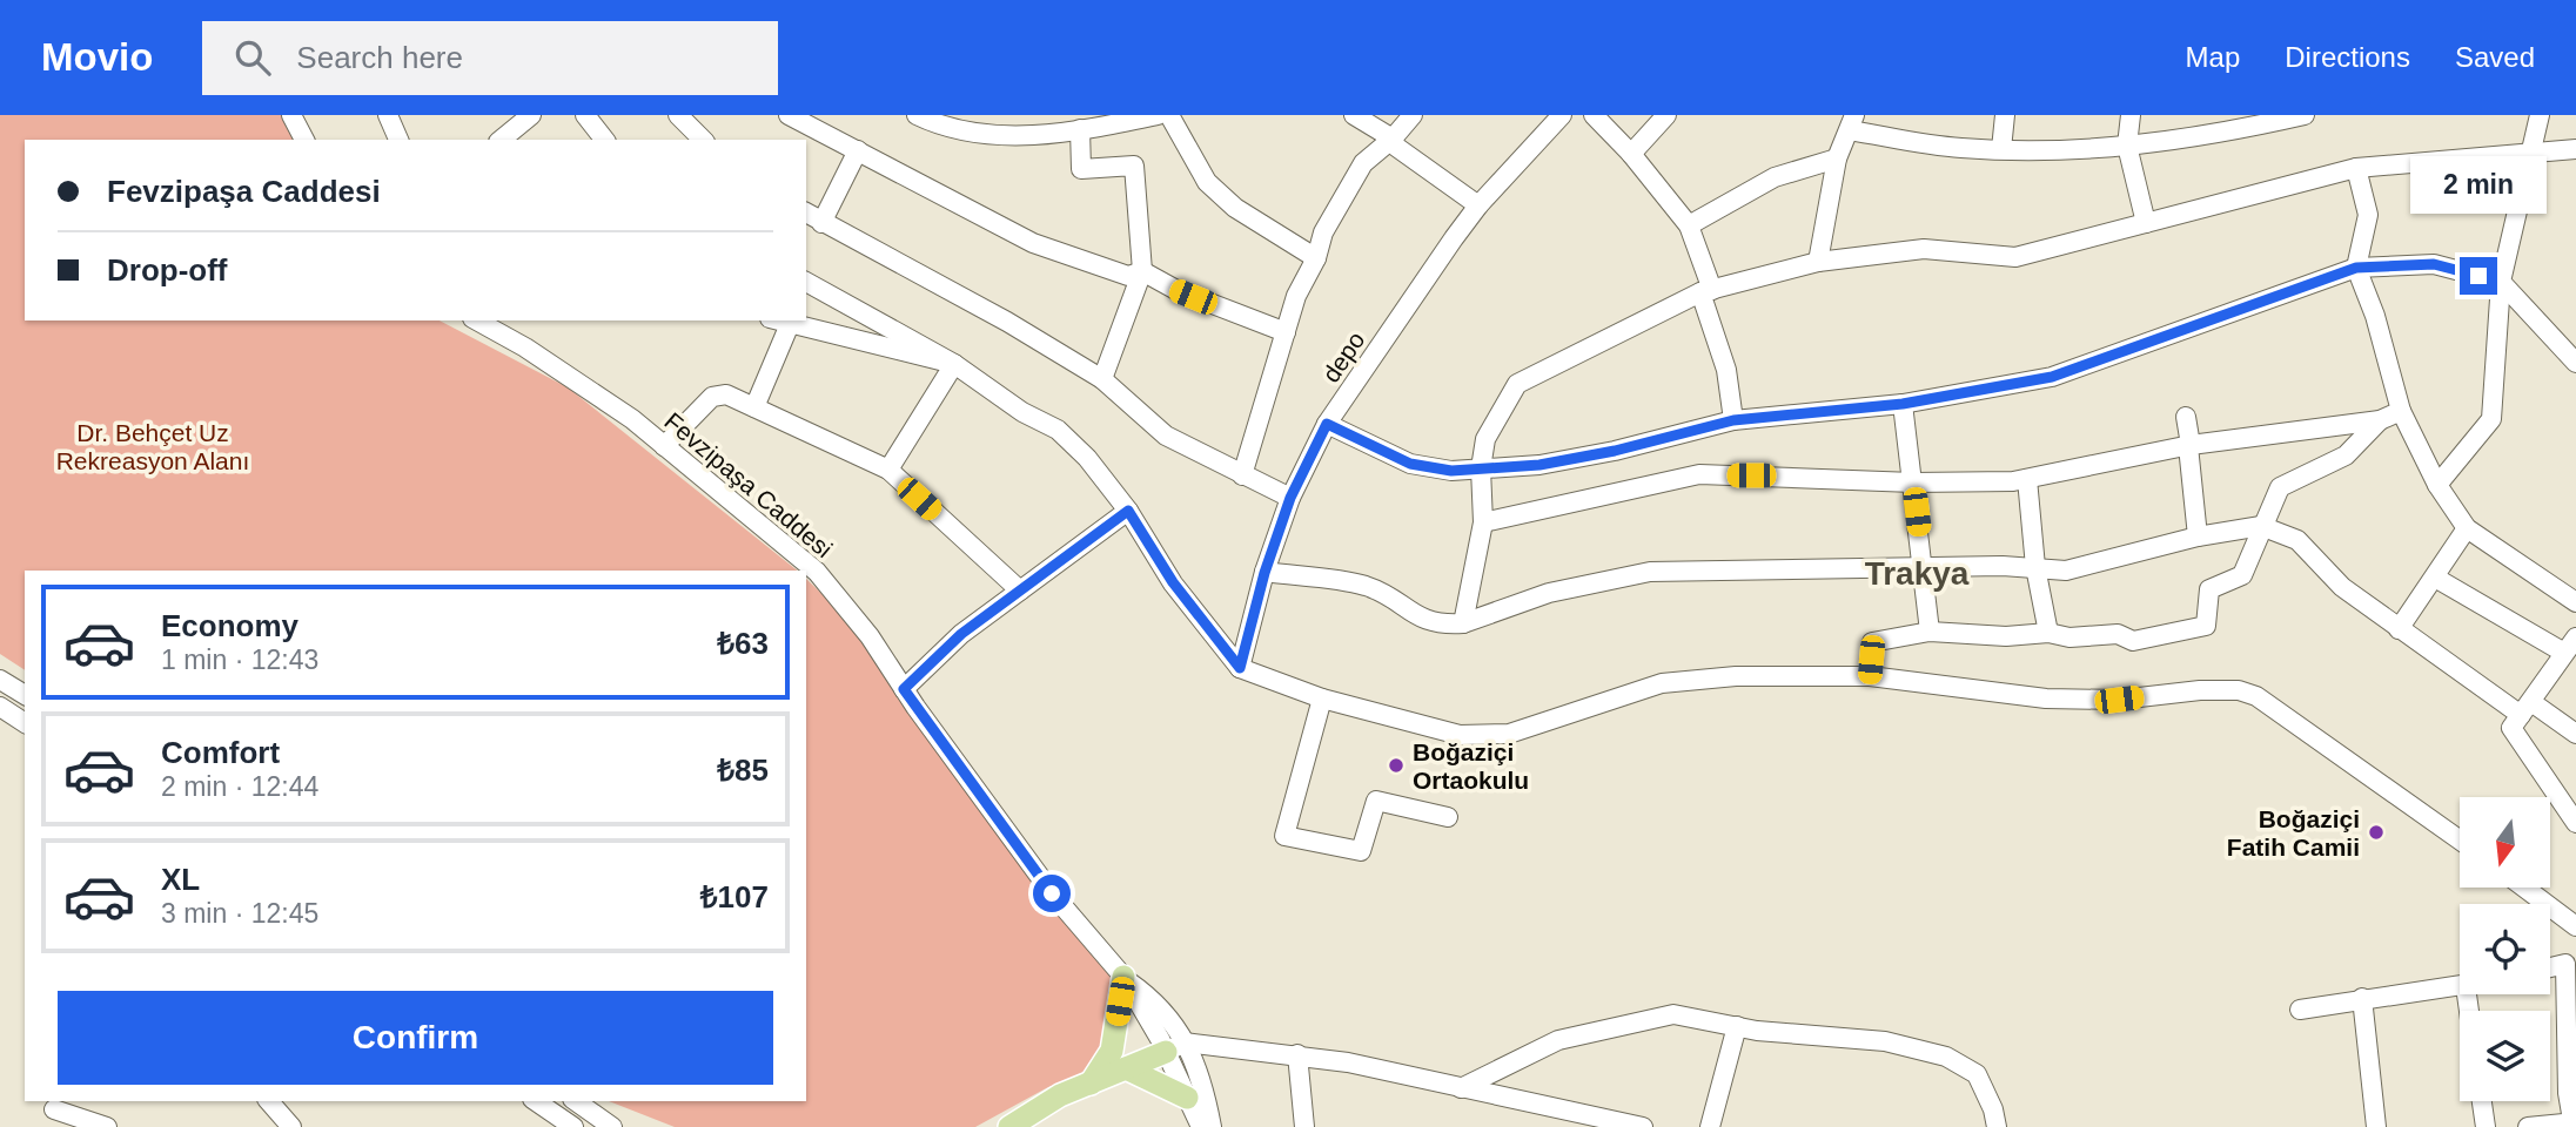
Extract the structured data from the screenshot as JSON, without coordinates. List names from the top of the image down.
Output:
{
  "streets": {
    "street": ["depo", "Fevzipaşa Caddesi"]
  },
  "districts": ["Trakya"],
  "parks": ["Dr. Behçet Uz Rekreasyon Alanı"],
  "places": ["Boğaziçi Ortaokulu", "Boğaziçi Fatih Camii"],
  "north": "bottom",
  "page": {
    "header": "Movio",
    "search": "Search here",
    "nav": ["Map", "Directions", "Saved"],
    "banner": ["Fevzipaşa Caddesi", "Drop-off"],
    "bubble": "2 min",
    "list": [
      {
        "name": "Economy",
        "note": "1 min · 12:43",
        "value": "₺63"
      },
      {
        "name": "Comfort",
        "note": "2 min · 12:44",
        "value": "₺85"
      },
      {
        "name": "XL",
        "note": "3 min · 12:45",
        "value": "₺107"
      }
    ],
    "buttons": "Confirm"
  }
}
